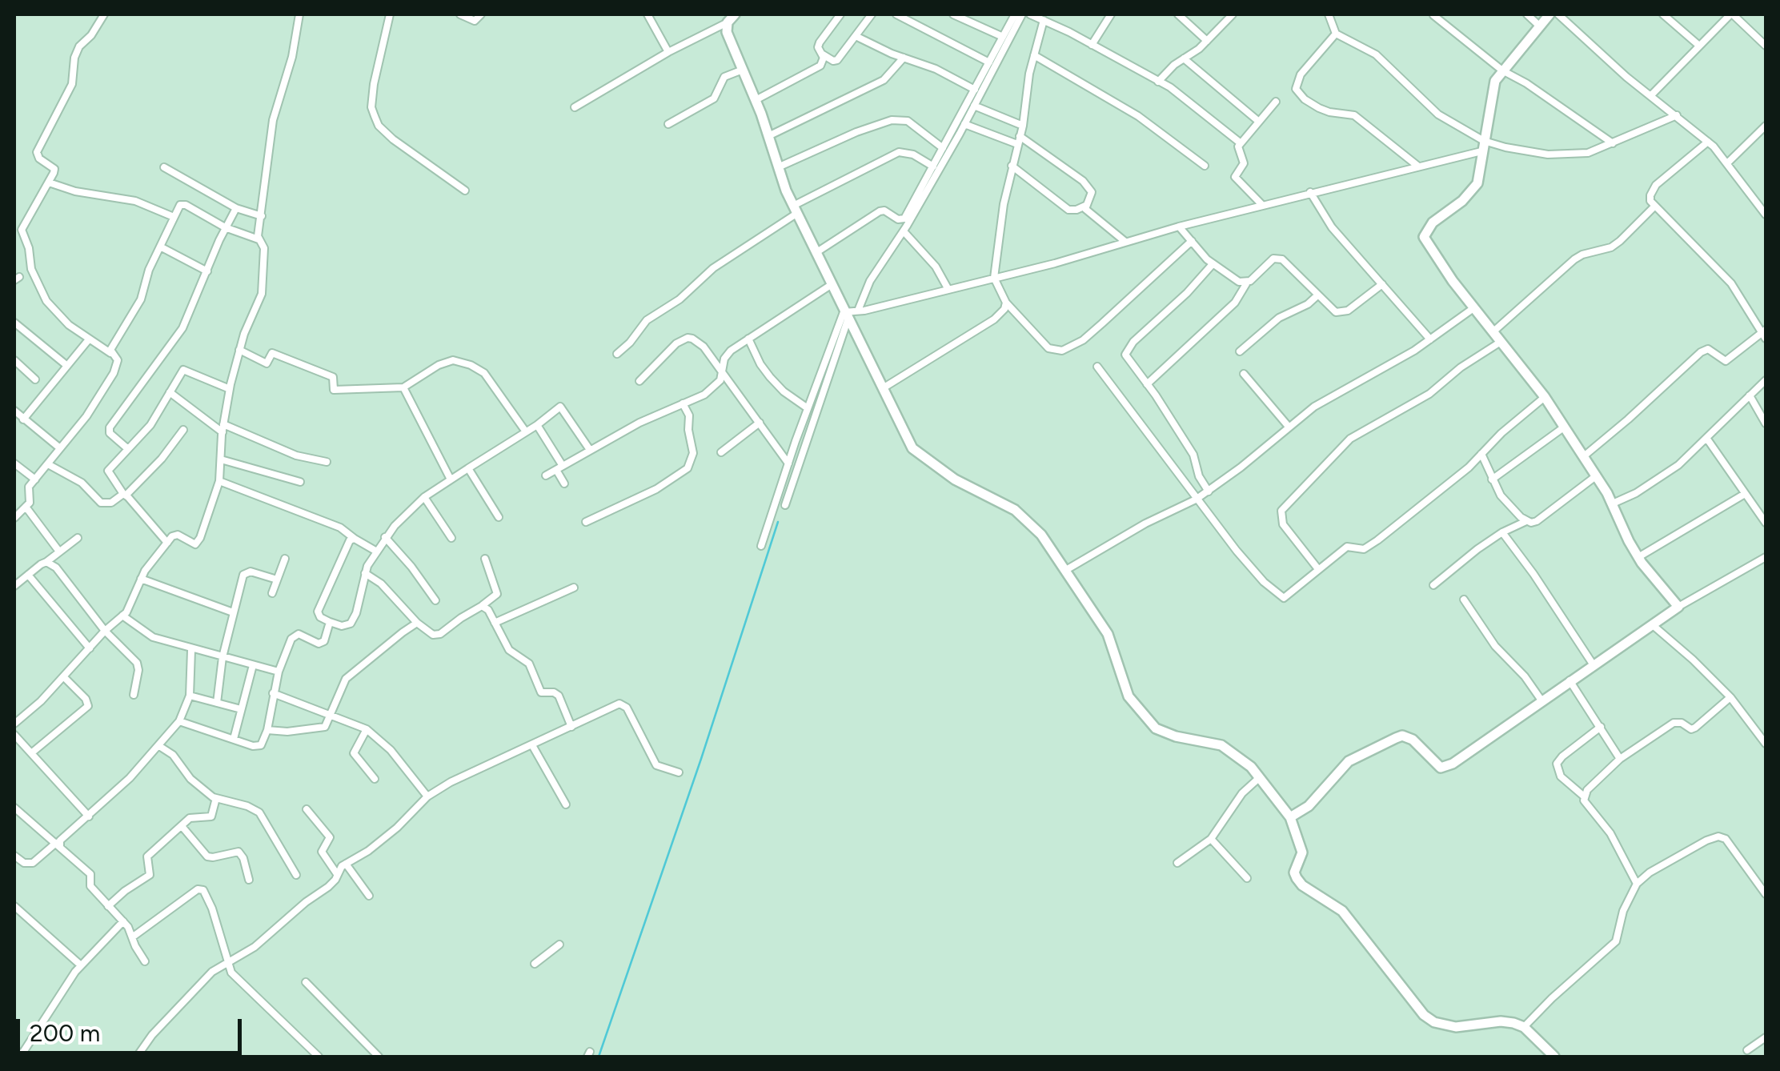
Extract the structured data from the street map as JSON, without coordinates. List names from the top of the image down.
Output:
{
  "scale_bar": "200 m"
}
